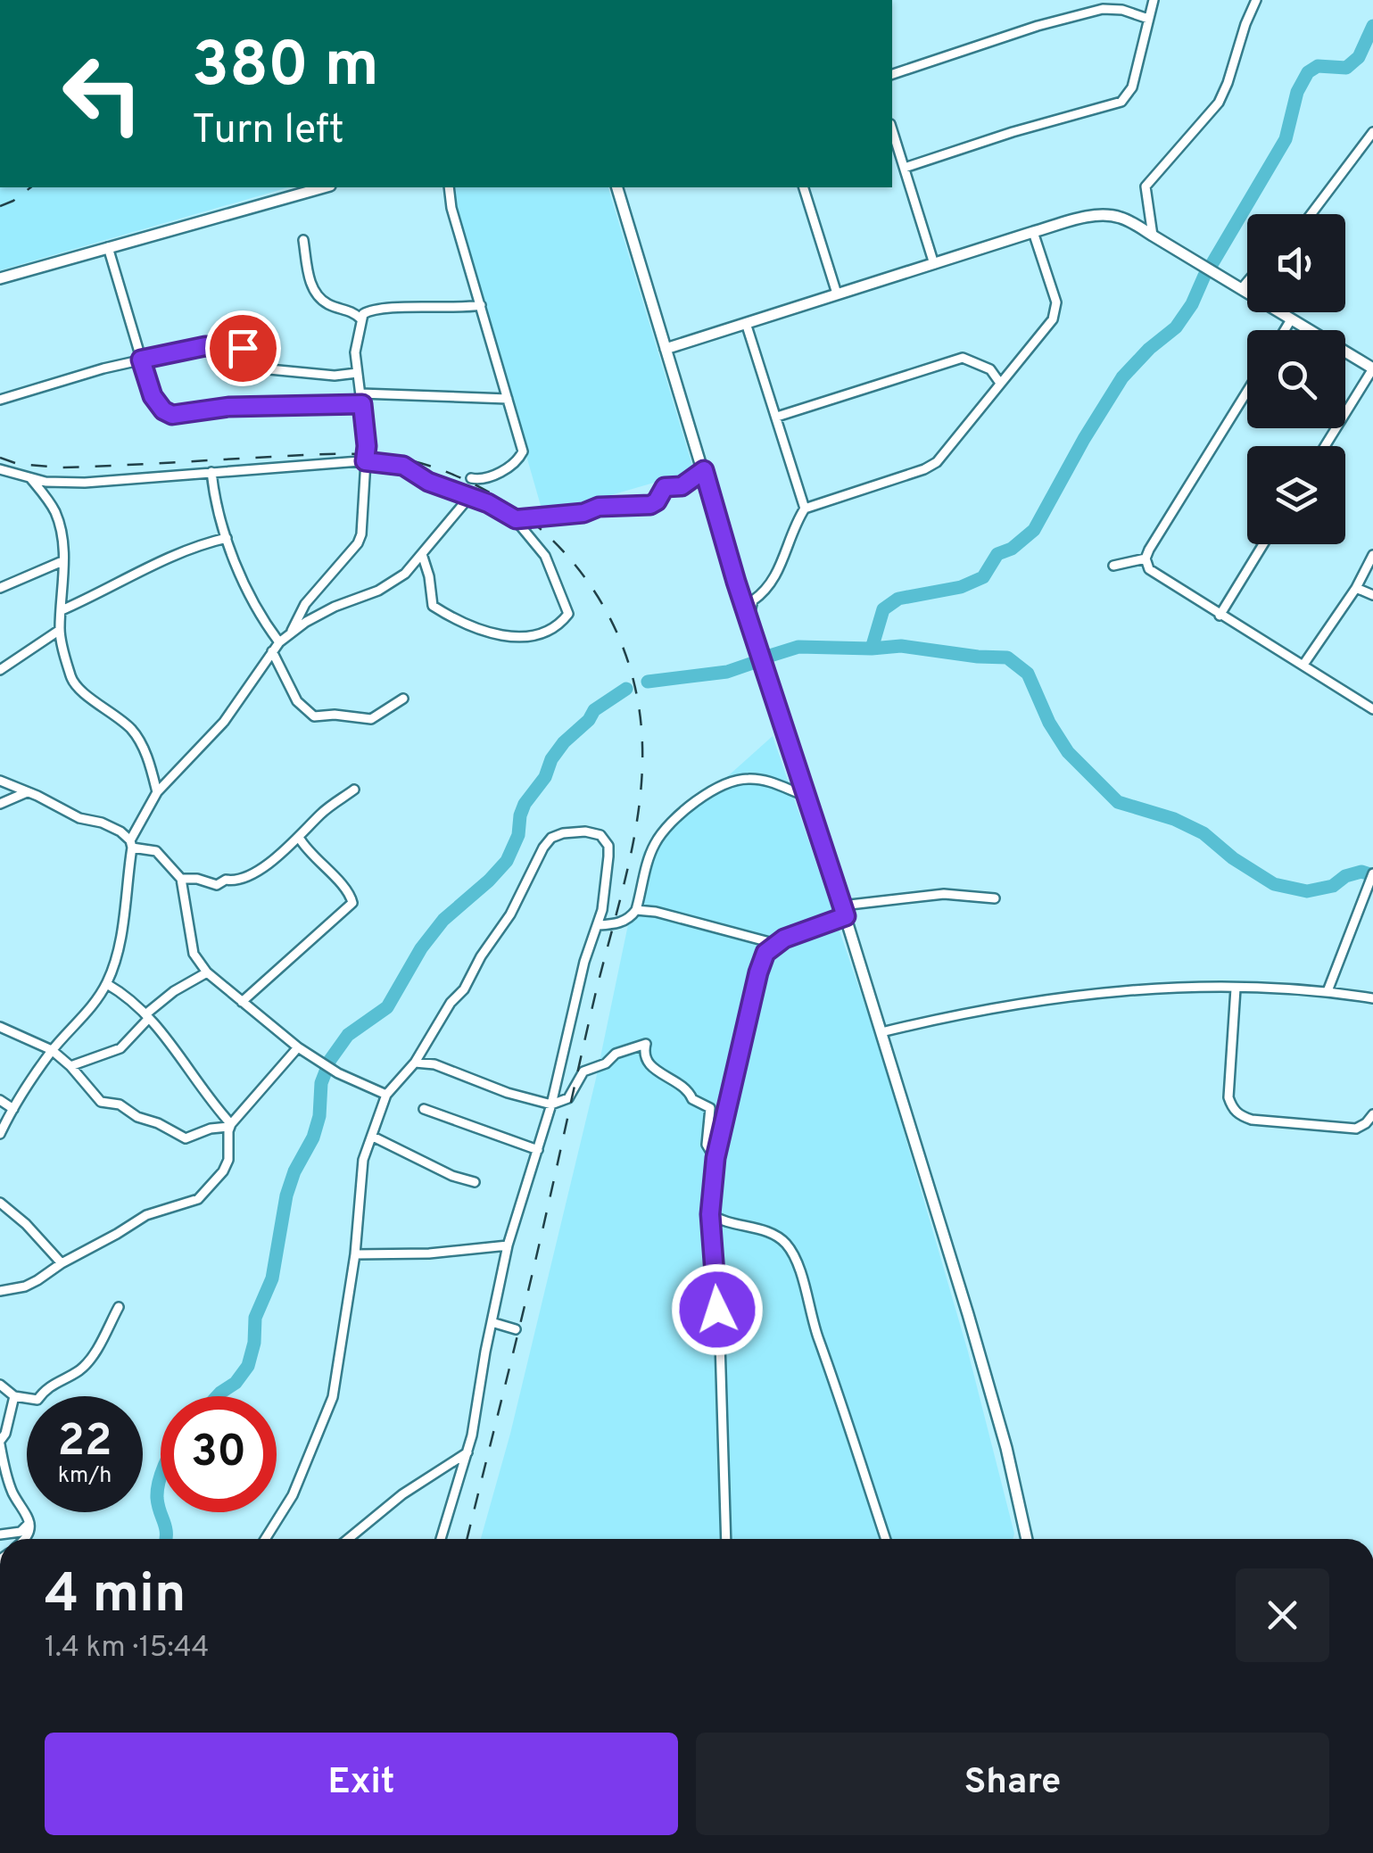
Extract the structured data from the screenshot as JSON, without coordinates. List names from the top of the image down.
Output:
{
  "page": {
    "turn": ["380 m", "Turn left"],
    "speed": "22 km/h",
    "limit": "30",
    "heading": ["4 min", "1.4 km · 15:44"],
    "buttons": ["Exit", "Share"]
  }
}
